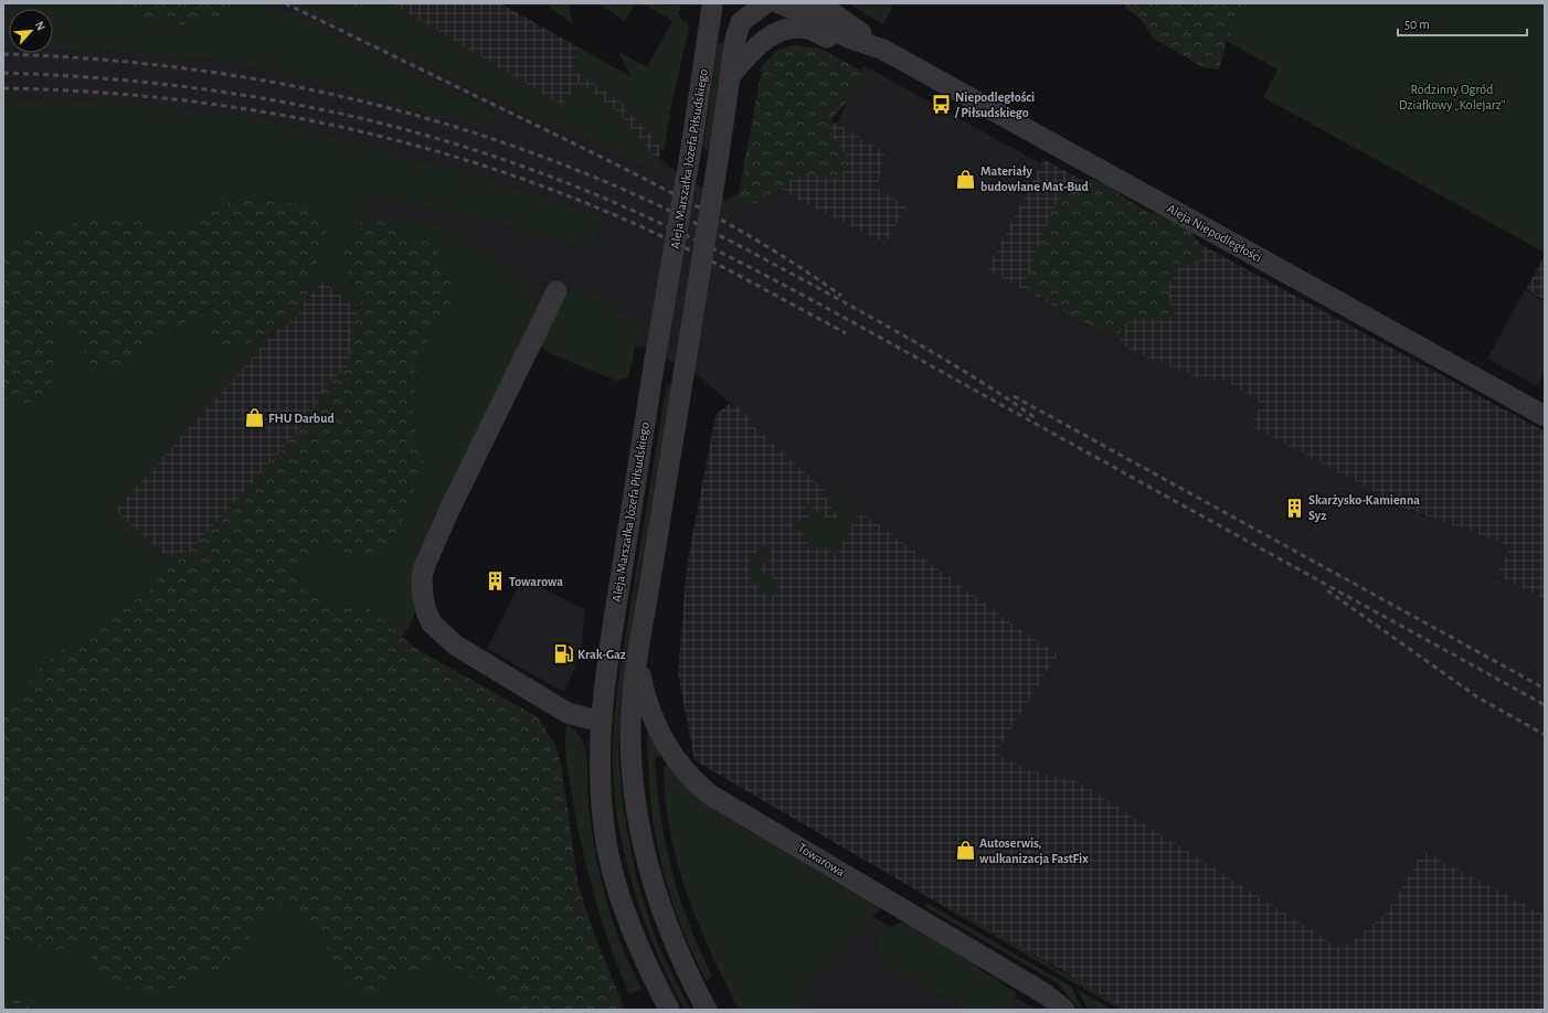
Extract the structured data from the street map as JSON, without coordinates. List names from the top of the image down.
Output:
{
  "streets": {
    "street": ["Aleja Marszałka Józefa Piłsudskiego", "Aleja Niepodległości", "Towarowa"]
  },
  "crossings": [
    ["Aleja Marszałka Józefa Piłsudskiego", "Towarowa"]
  ],
  "parks": ["Rodzinny Ogród Działkowy „Kolejarz”"],
  "places": {
    "bus stop": ["Niepodległości / Piłsudskiego"],
    "shop": ["Materiały budowlane Mat-Bud", "FHU Darbud", "Autoserwis, wulkanizacja FastFix"],
    "building": ["Skarżysko-Kamienna Sy2", "Towarowa"],
    "fuel station": ["Krak-Gaz"]
  },
  "scale_bar": "50 m",
  "north": "top right"
}
